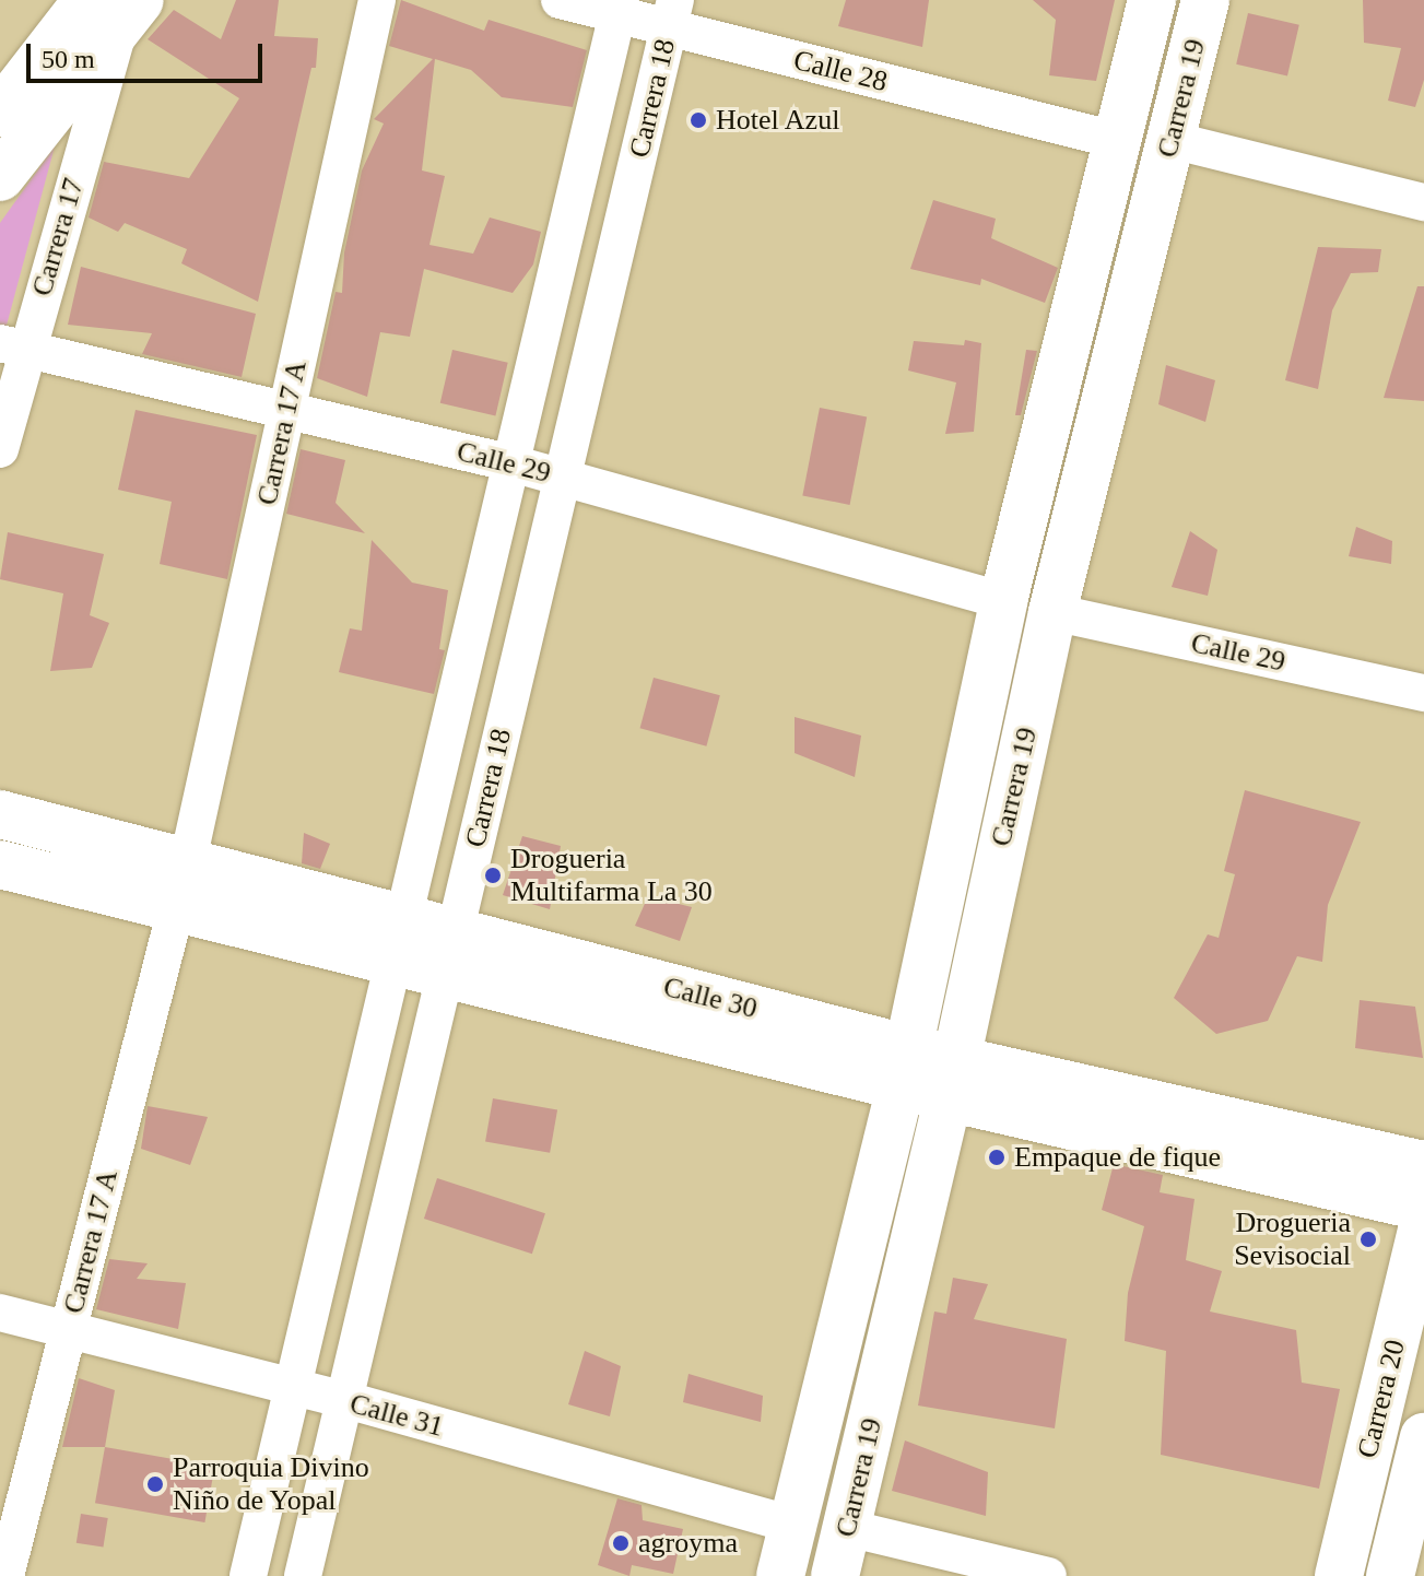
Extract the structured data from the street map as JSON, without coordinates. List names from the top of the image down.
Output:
{
  "streets": {
    "main road": ["Carrera 19", "Calle 30", "Carrera 20"],
    "street": [
      "Calle 28",
      "Carrera 18",
      "Carrera 17",
      "Carrera 17 A",
      "Calle 29",
      "Calle 31"
    ]
  },
  "crossings": [
    ["Calle 28", "Carrera 18"],
    ["Calle 28", "Carrera 19"],
    ["Carrera 18", "Calle 29"],
    ["Carrera 18", "Calle 30"],
    ["Carrera 18", "Calle 31"],
    ["Carrera 19", "Calle 29"],
    ["Carrera 19", "Calle 30"],
    ["Carrera 19", "Calle 31"],
    ["Carrera 17", "Calle 29"],
    ["Carrera 17 A", "Calle 29"],
    ["Carrera 17 A", "Calle 30"],
    ["Carrera 17 A", "Calle 31"]
  ],
  "places": [
    "Hotel Azul",
    "Drogueria Multifarma La 30",
    "Empaque de fique",
    "Drogueria Sevisocial",
    "Parroquia Divino Niño de Yopal",
    "agroyma"
  ],
  "scale_bar": "50 m"
}
